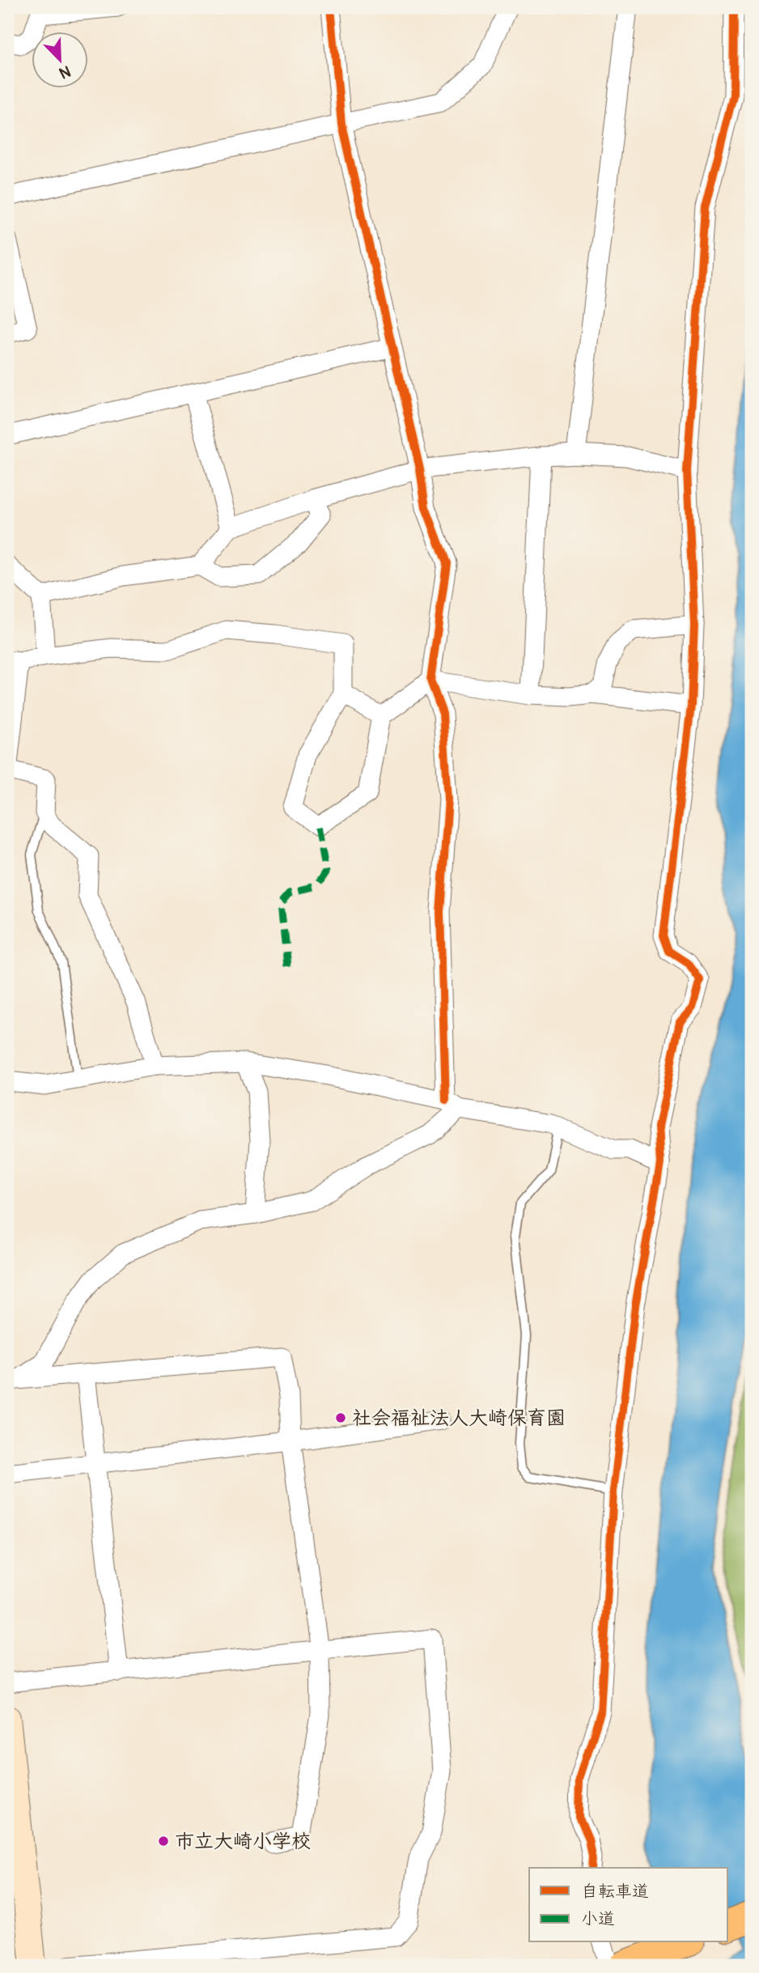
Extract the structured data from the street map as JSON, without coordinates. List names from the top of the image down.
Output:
{
  "places": ["社会福祉法人大崎保育園", "市立大崎小学校"],
  "legend": ["自転車道", "小道"],
  "north": "bottom right"
}
